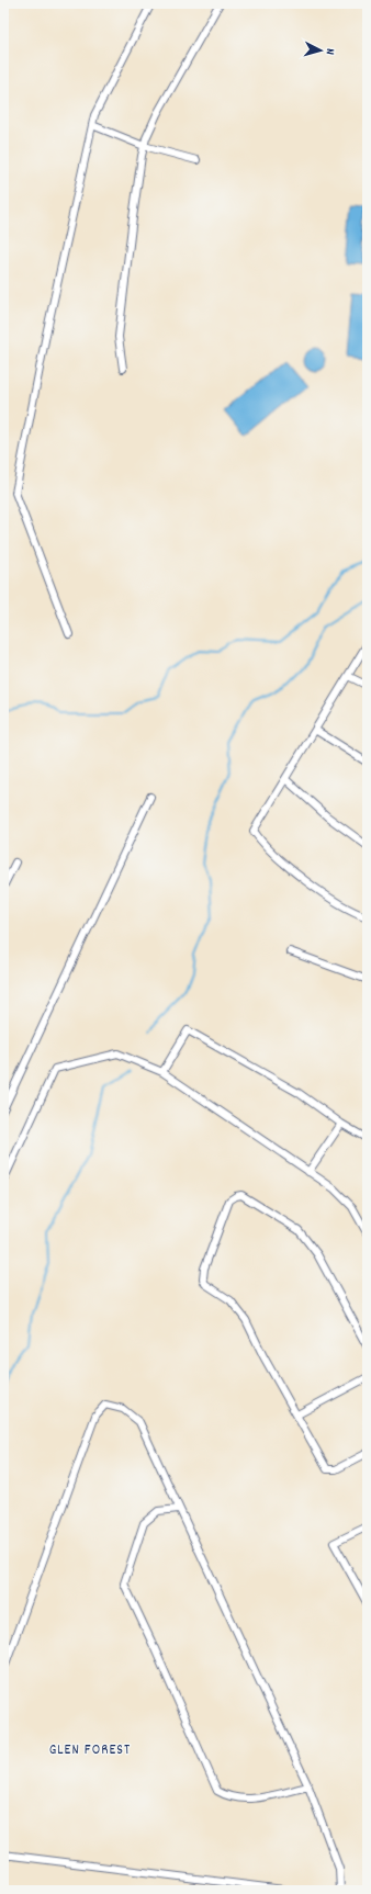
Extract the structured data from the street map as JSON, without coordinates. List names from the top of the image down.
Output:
{
  "districts": ["GLEN FOREST"],
  "north": "right"
}
